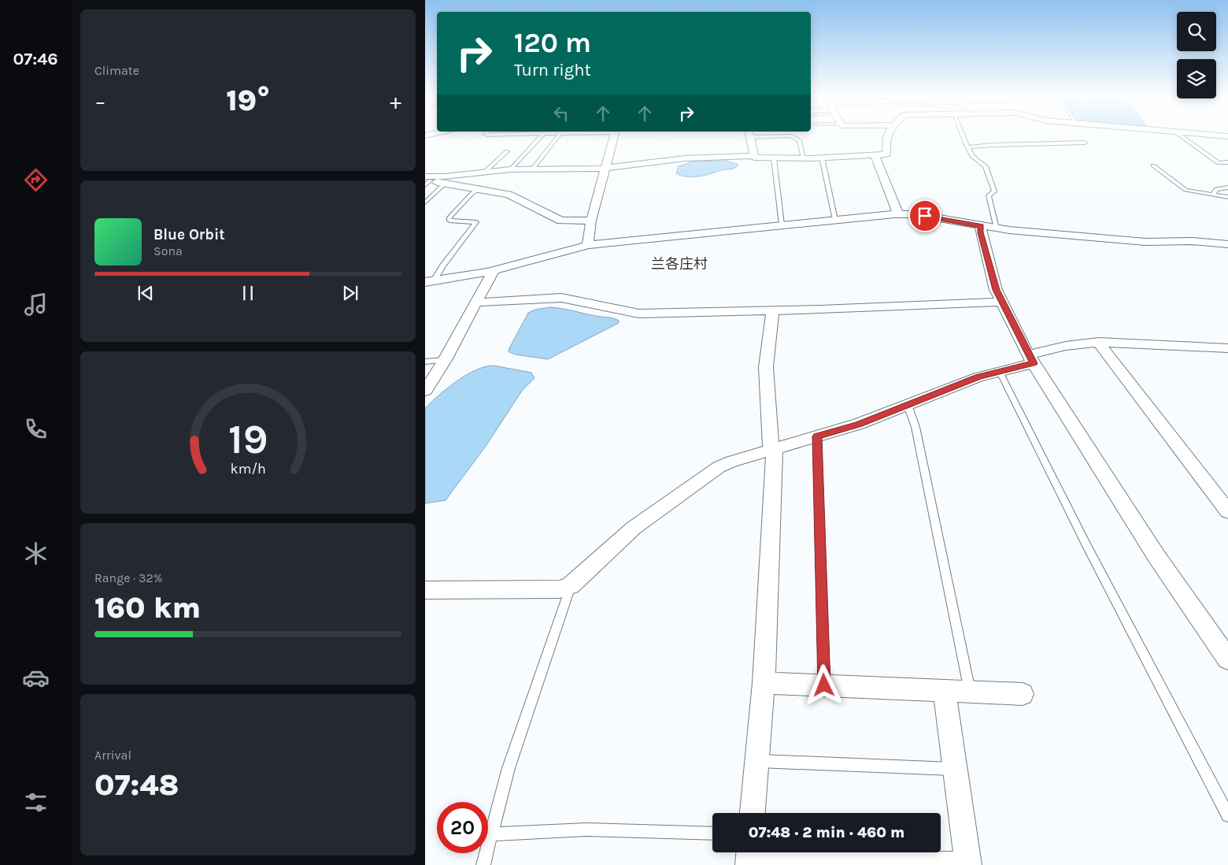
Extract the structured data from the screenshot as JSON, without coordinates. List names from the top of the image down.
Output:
{
  "districts": ["兰各庄村"],
  "page": {
    "tabs": "07:46",
    "tile": [
      "Climate",
      ["Range · 32%", "160 km"],
      ["Arrival", "07:48"]
    ],
    "turn": ["120 m", "Turn right"],
    "heat": ["−", "19°", "+"],
    "song": ["Blue Orbit", "Sona"],
    "limit": "20",
    "trip": "07:48 · 2 min · 460 m",
    "gauge": ["19", "km/h"]
  }
}
